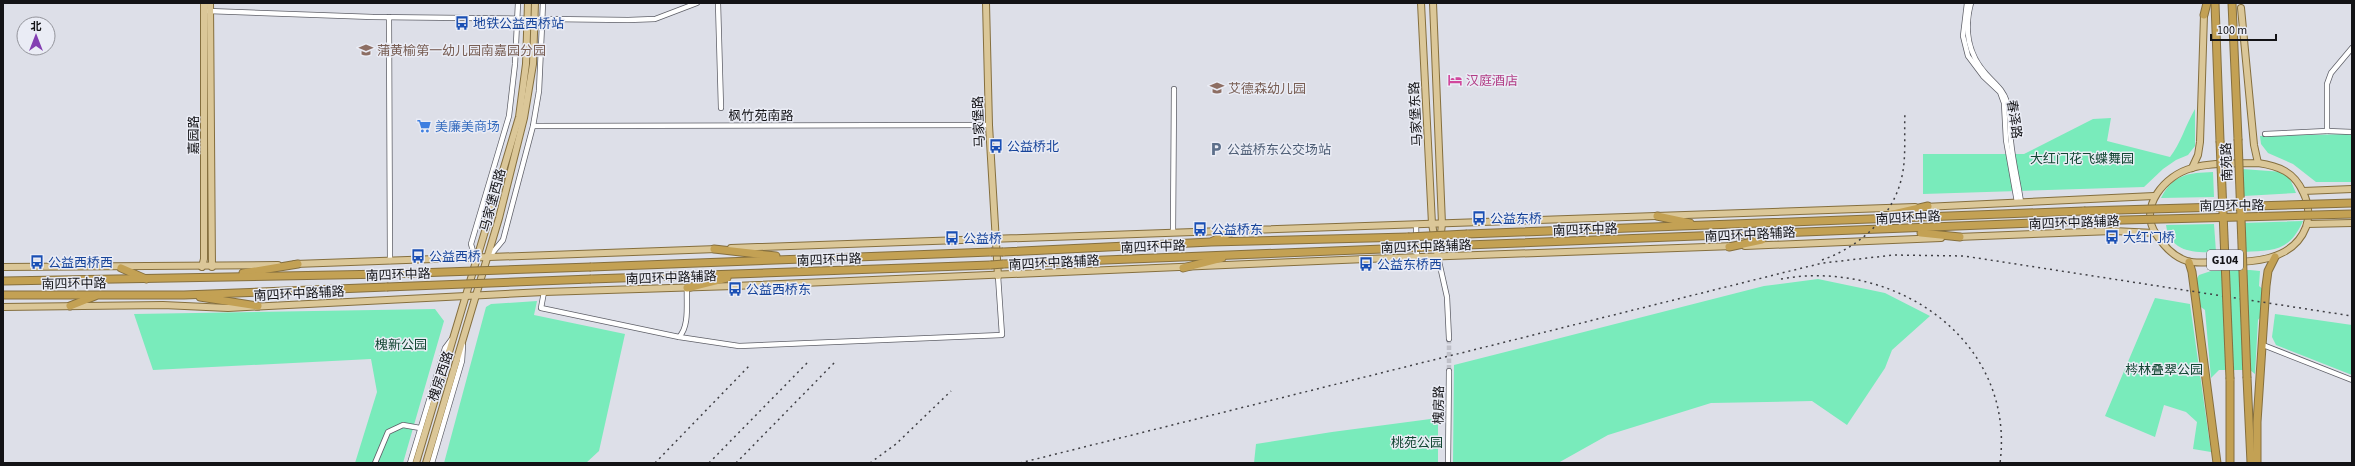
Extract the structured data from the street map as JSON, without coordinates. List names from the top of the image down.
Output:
{
  "streets": {
    "highway": ["南苑路", "南四环中路", "G104"],
    "main road": [
      "马家堡东路",
      "马家堡路",
      "嘉园路",
      "马家堡西路",
      "南四环中路辅路",
      "槐房西路"
    ],
    "street": ["枫竹苑南路", "春泽路", "槐房路"]
  },
  "crossings": [
    ["马家堡东路", "南四环中路辅路"],
    ["枫竹苑南路", "马家堡路"],
    ["枫竹苑南路", "马家堡西路"],
    ["春泽路", "南四环中路辅路"],
    ["马家堡路", "南四环中路辅路"],
    ["嘉园路", "南四环中路辅路"],
    ["马家堡西路", "南四环中路辅路"],
    ["马家堡西路", "槐房西路"],
    ["南四环中路辅路", "槐房西路"]
  ],
  "parks": [
    "大红门花飞蝶舞园",
    "槐新公园",
    "梣林叠翠公园",
    "桃苑公园"
  ],
  "places": {
    "bus stop": [
      "地铁公益西桥站",
      "公益桥北",
      "公益东桥",
      "公益桥东",
      "大红门桥",
      "公益桥",
      "公益西桥",
      "公益西桥西",
      "公益东桥西",
      "公益西桥东"
    ],
    "school or university": ["蒲黄榆第一幼儿园南嘉园分园", "艾德森幼儿园"],
    "hotel": ["汉庭酒店"],
    "supermarket": ["美廉美商场"],
    "parking": ["公益桥东公交场站"]
  },
  "scale_bar": "100 m",
  "north": "top"
}
